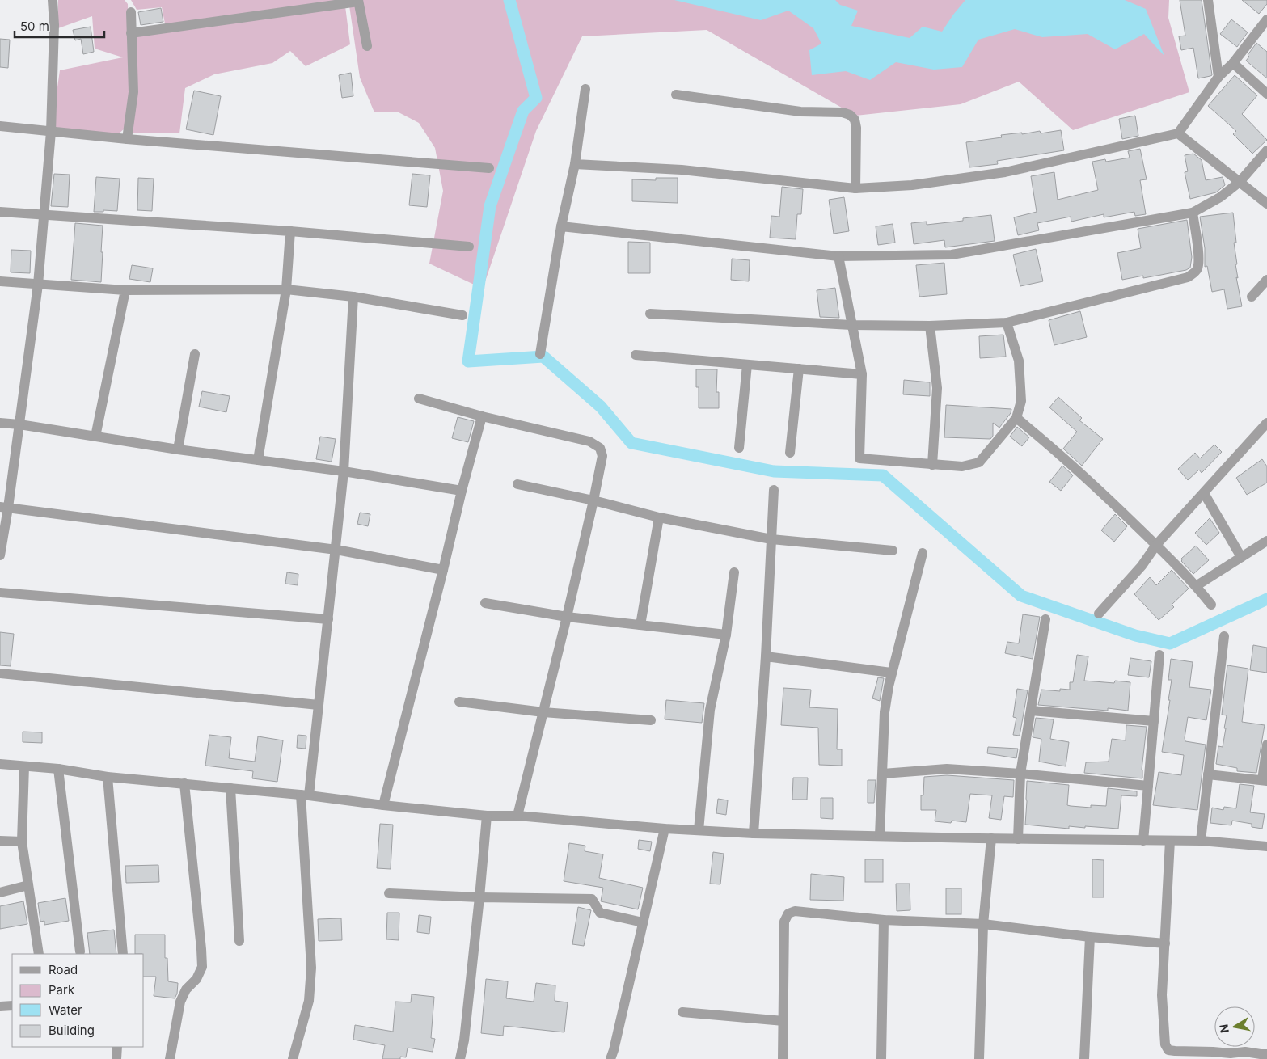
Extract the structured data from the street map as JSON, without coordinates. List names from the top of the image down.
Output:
{
  "legend": [
    "Road",
    "Park",
    "Water",
    "Building"
  ],
  "scale_bar": "50 m",
  "north": "left"
}
